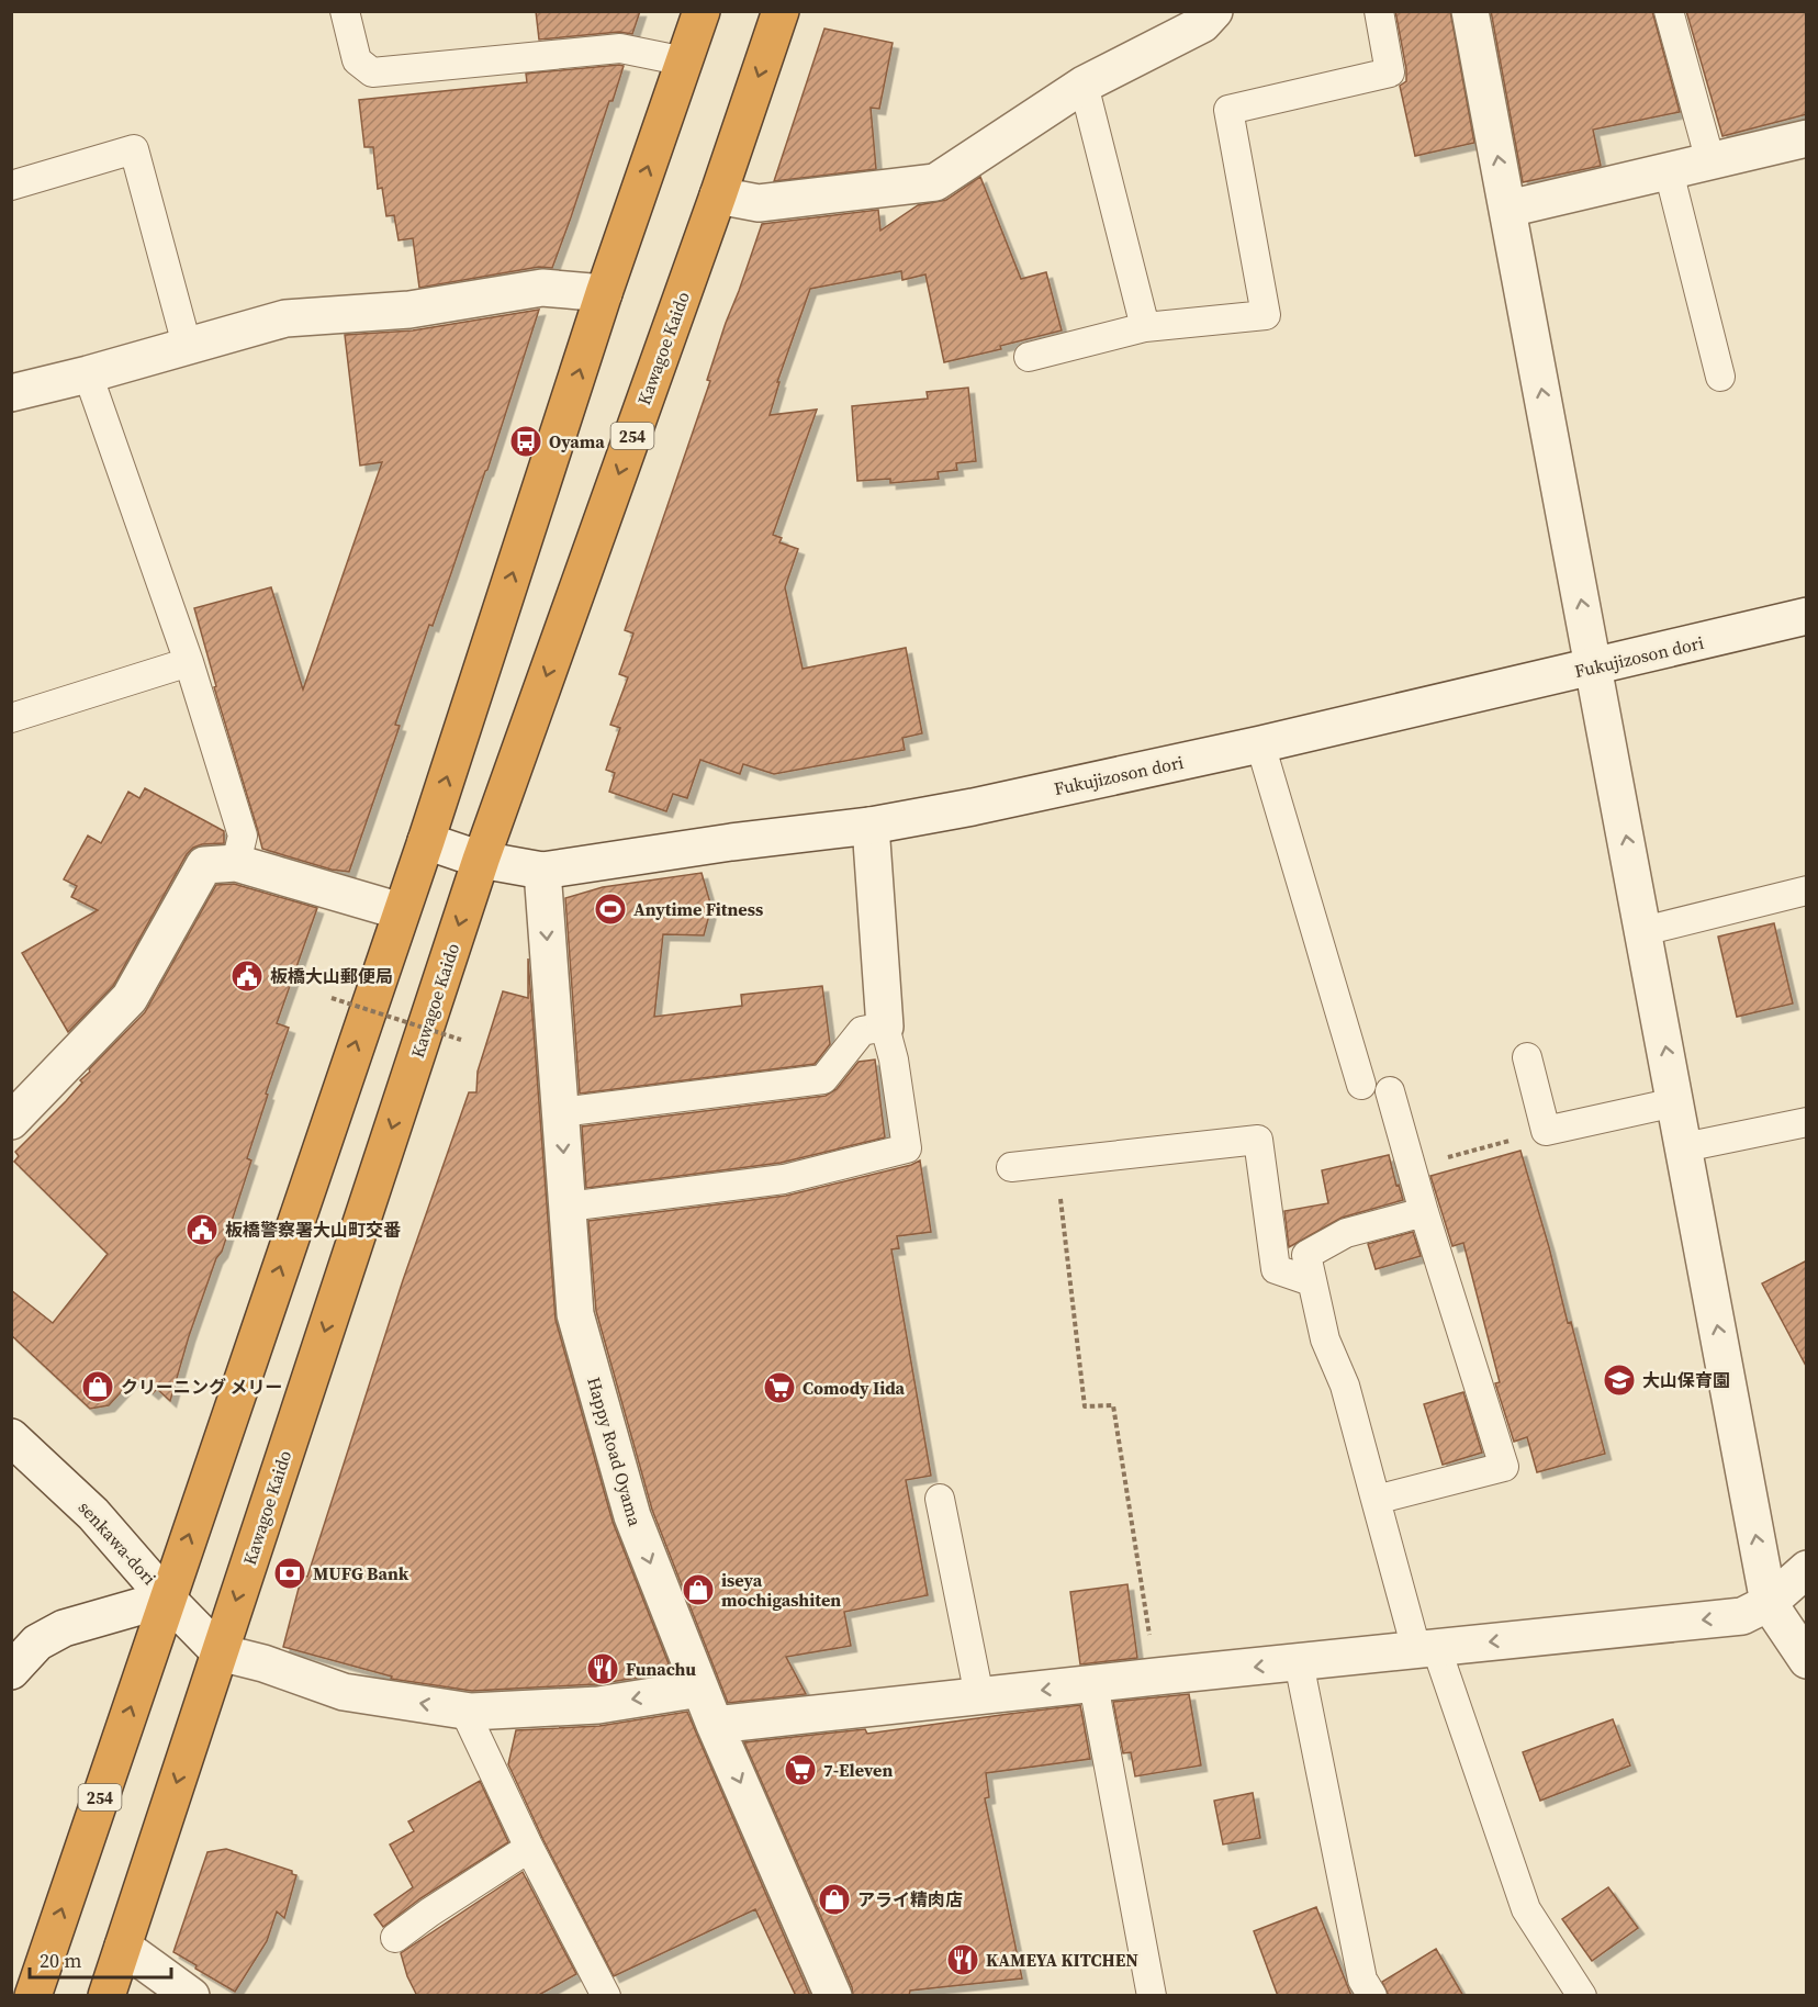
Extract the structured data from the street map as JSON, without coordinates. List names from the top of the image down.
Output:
{
  "streets": {
    "highway": ["Kawagoe Kaido", "254"],
    "street": ["Fukujizoson dori", "Happy Road Oyama", "senkawa-dori"]
  },
  "crossings": [
    ["Kawagoe Kaido", "Fukujizoson dori"],
    ["Kawagoe Kaido", "senkawa-dori"],
    ["254", "Fukujizoson dori"],
    ["254", "senkawa-dori"],
    ["Fukujizoson dori", "Happy Road Oyama"]
  ],
  "one_way": ["Happy Road Oyama"],
  "places": {
    "bus stop": ["Oyama"],
    "sports": ["Anytime Fitness"],
    "public building": ["板橋大山郵便局", "板橋警察署大山町交番"],
    "school or university": ["大山保育園"],
    "shop": ["クリーニング メリー", "iseya mochigashiten", "アライ精肉店"],
    "supermarket": ["Comody Iida", "7-Eleven"],
    "bank": ["MUFG Bank"],
    "restaurant": ["Funachu", "KAMEYA KITCHEN"]
  },
  "scale_bar": "20 m"
}
